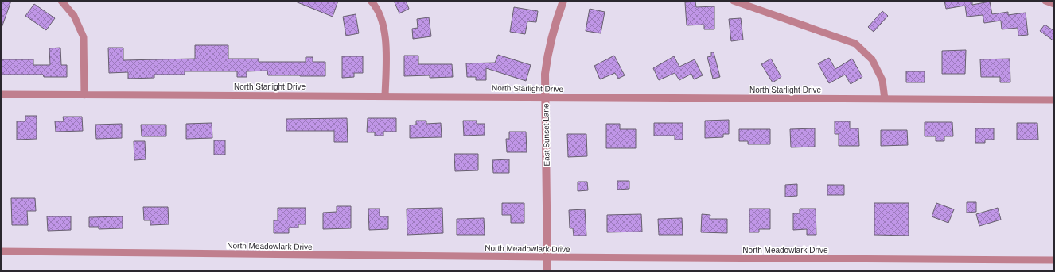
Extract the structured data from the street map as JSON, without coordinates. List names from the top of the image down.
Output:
{
  "streets": {
    "street": ["North Starlight Drive", "East Sunset Lane", "North Meadowlark Drive"]
  },
  "crossings": [
    ["North Starlight Drive", "East Sunset Lane"],
    ["East Sunset Lane", "North Meadowlark Drive"]
  ]
}
